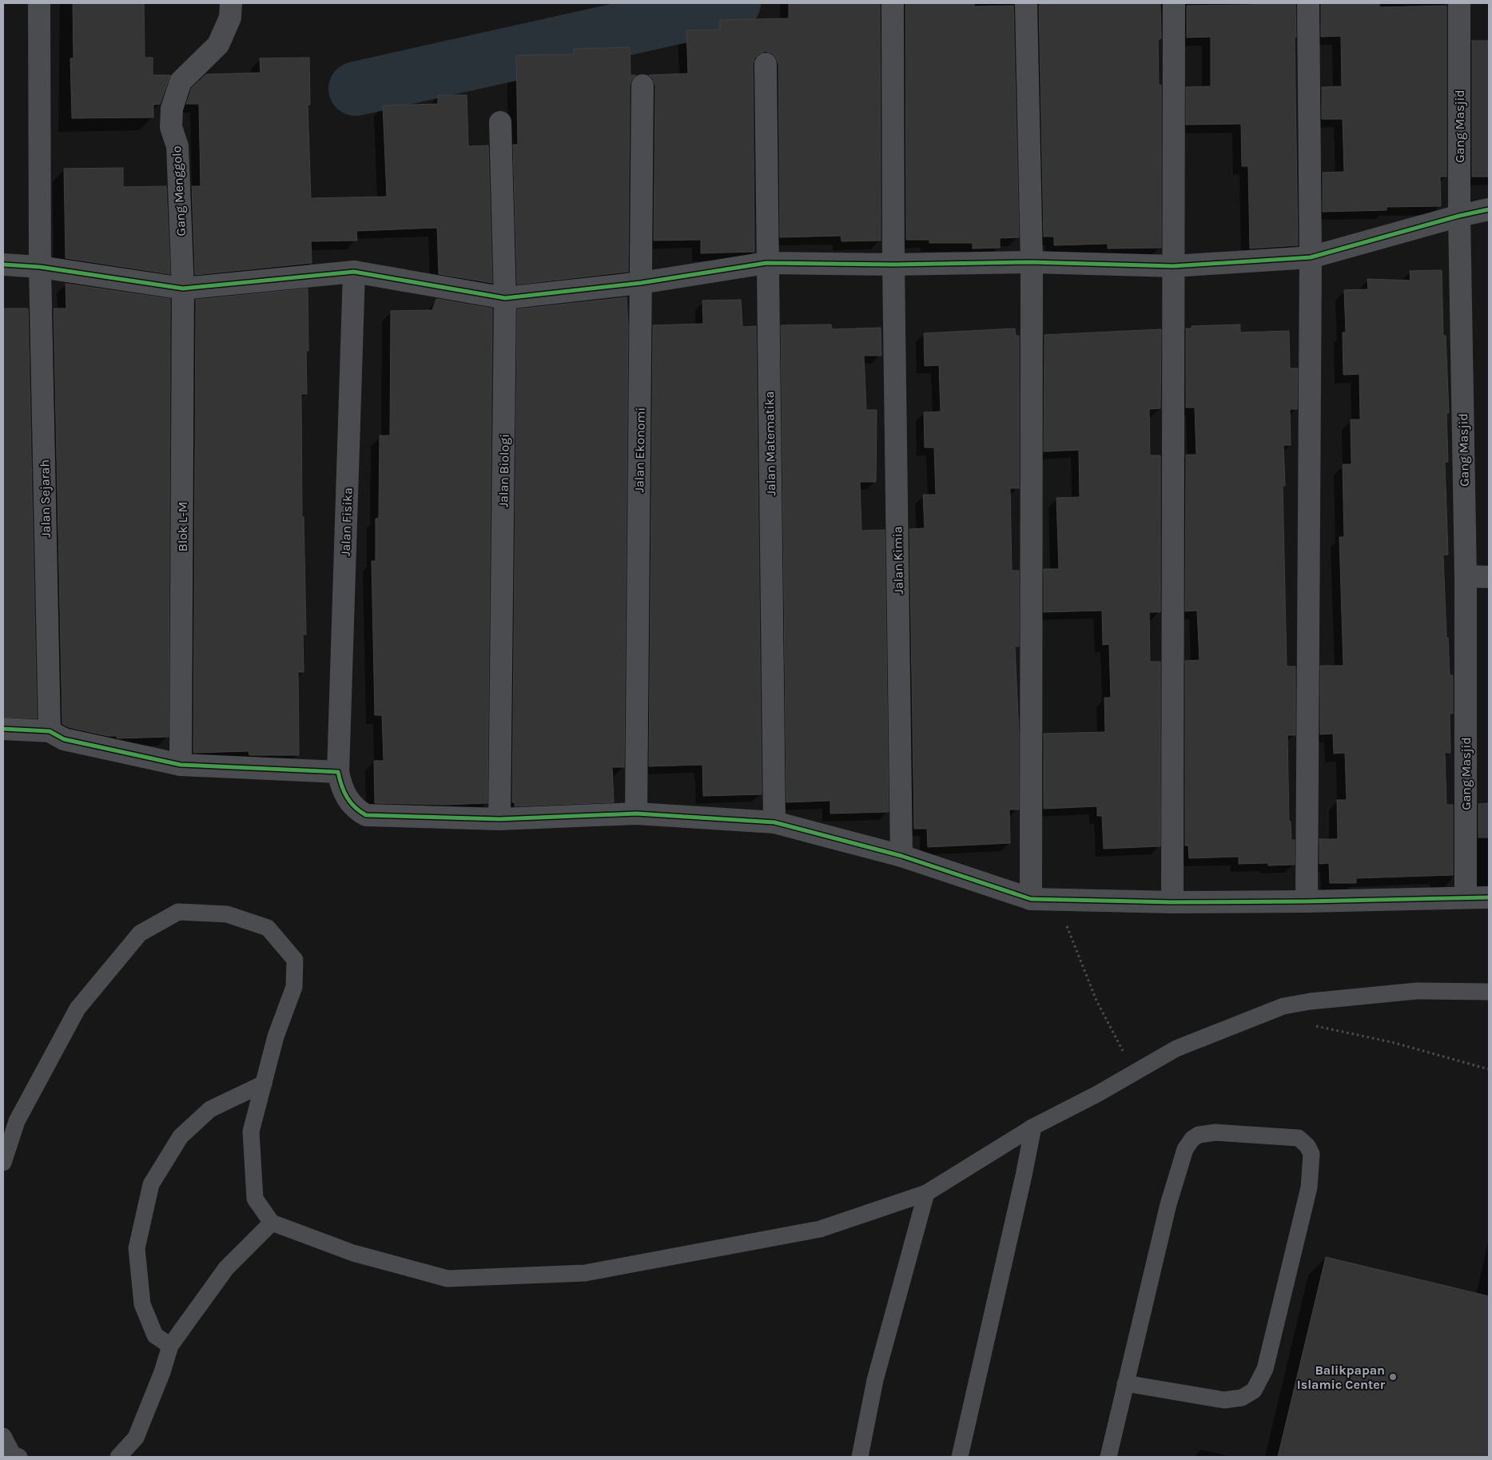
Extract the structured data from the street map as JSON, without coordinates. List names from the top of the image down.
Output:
{
  "streets": {
    "street": [
      "Gang Masjid",
      "Gang Menggolo",
      "Jalan Matematika",
      "Jalan Ekonomi",
      "Jalan Biologi",
      "Jalan Sejarah",
      "Jalan Fisika",
      "Blok L-M",
      "Jalan Kimia"
    ]
  },
  "crossings": [
    ["Gang Masjid", "Jalan Fisika"],
    ["Gang Menggolo", "Blok L-M"],
    ["Jalan Matematika", "Jalan Fisika"],
    ["Jalan Ekonomi", "Jalan Fisika"],
    ["Jalan Biologi", "Jalan Fisika"],
    ["Jalan Fisika", "Jalan Kimia"]
  ],
  "places": ["Balikpapan Islamic Center"]
}
